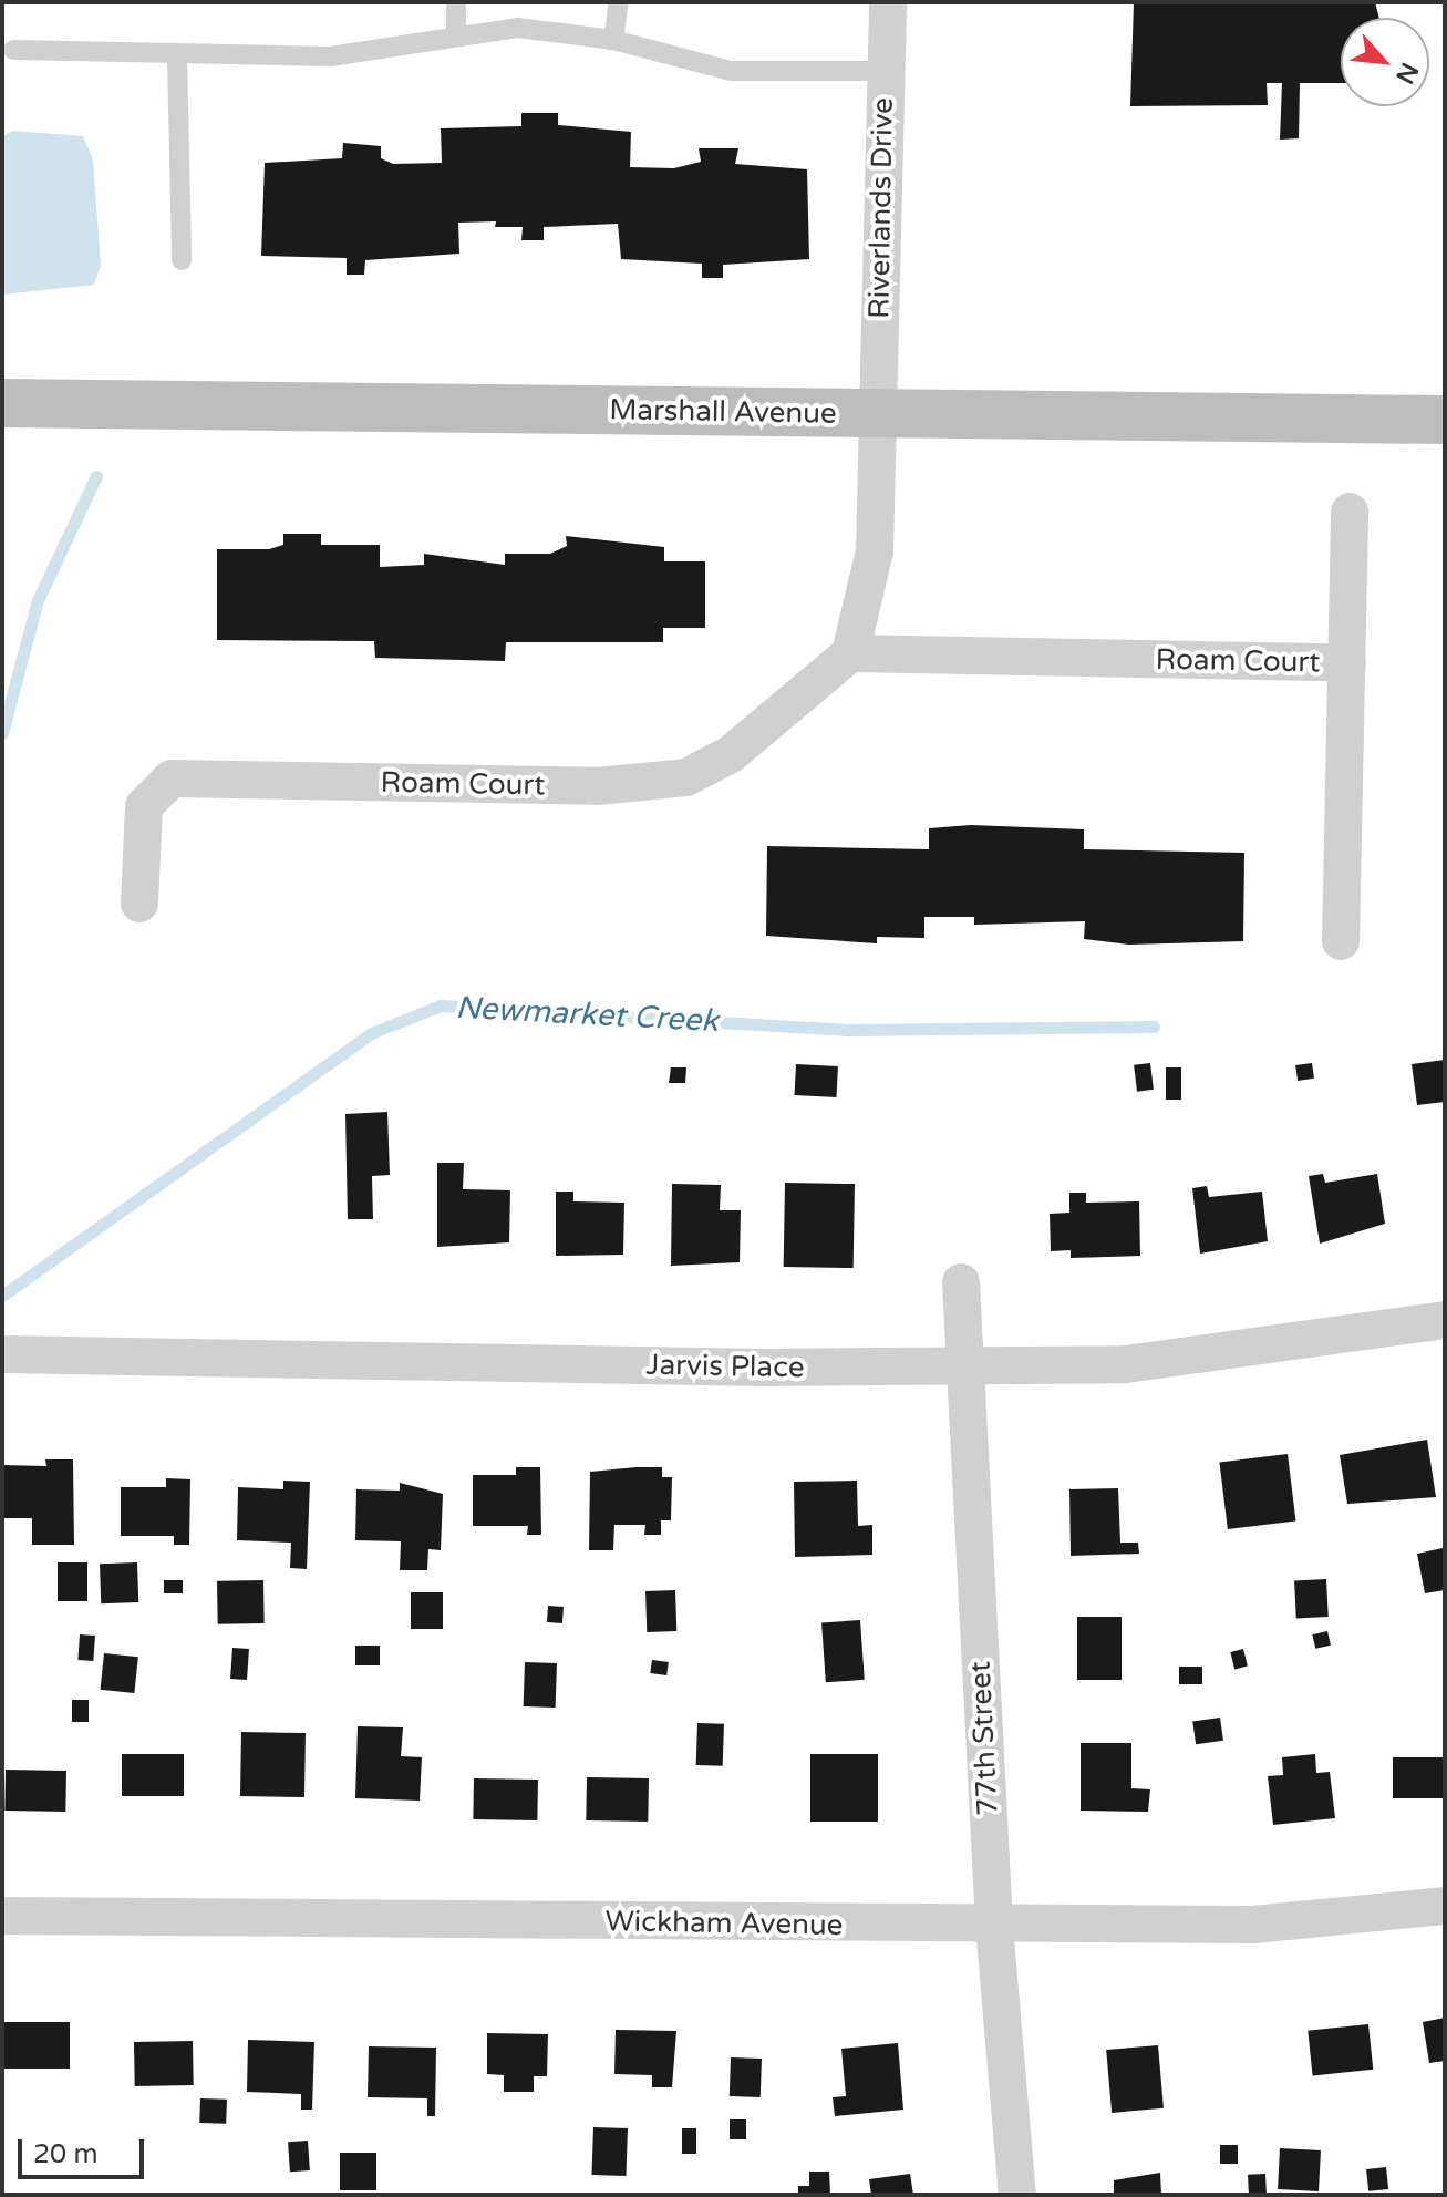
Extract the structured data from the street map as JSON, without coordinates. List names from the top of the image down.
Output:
{
  "streets": {
    "street": [
      "Riverlands Drive",
      "Marshall Avenue",
      "Roam Court",
      "Jarvis Place",
      "77th Street",
      "Wickham Avenue"
    ]
  },
  "crossings": [
    ["Riverlands Drive", "Marshall Avenue"],
    ["Jarvis Place", "77th Street"],
    ["77th Street", "Wickham Avenue"]
  ],
  "water": ["Newmarket Creek"],
  "scale_bar": "20 m",
  "north": "bottom right"
}
